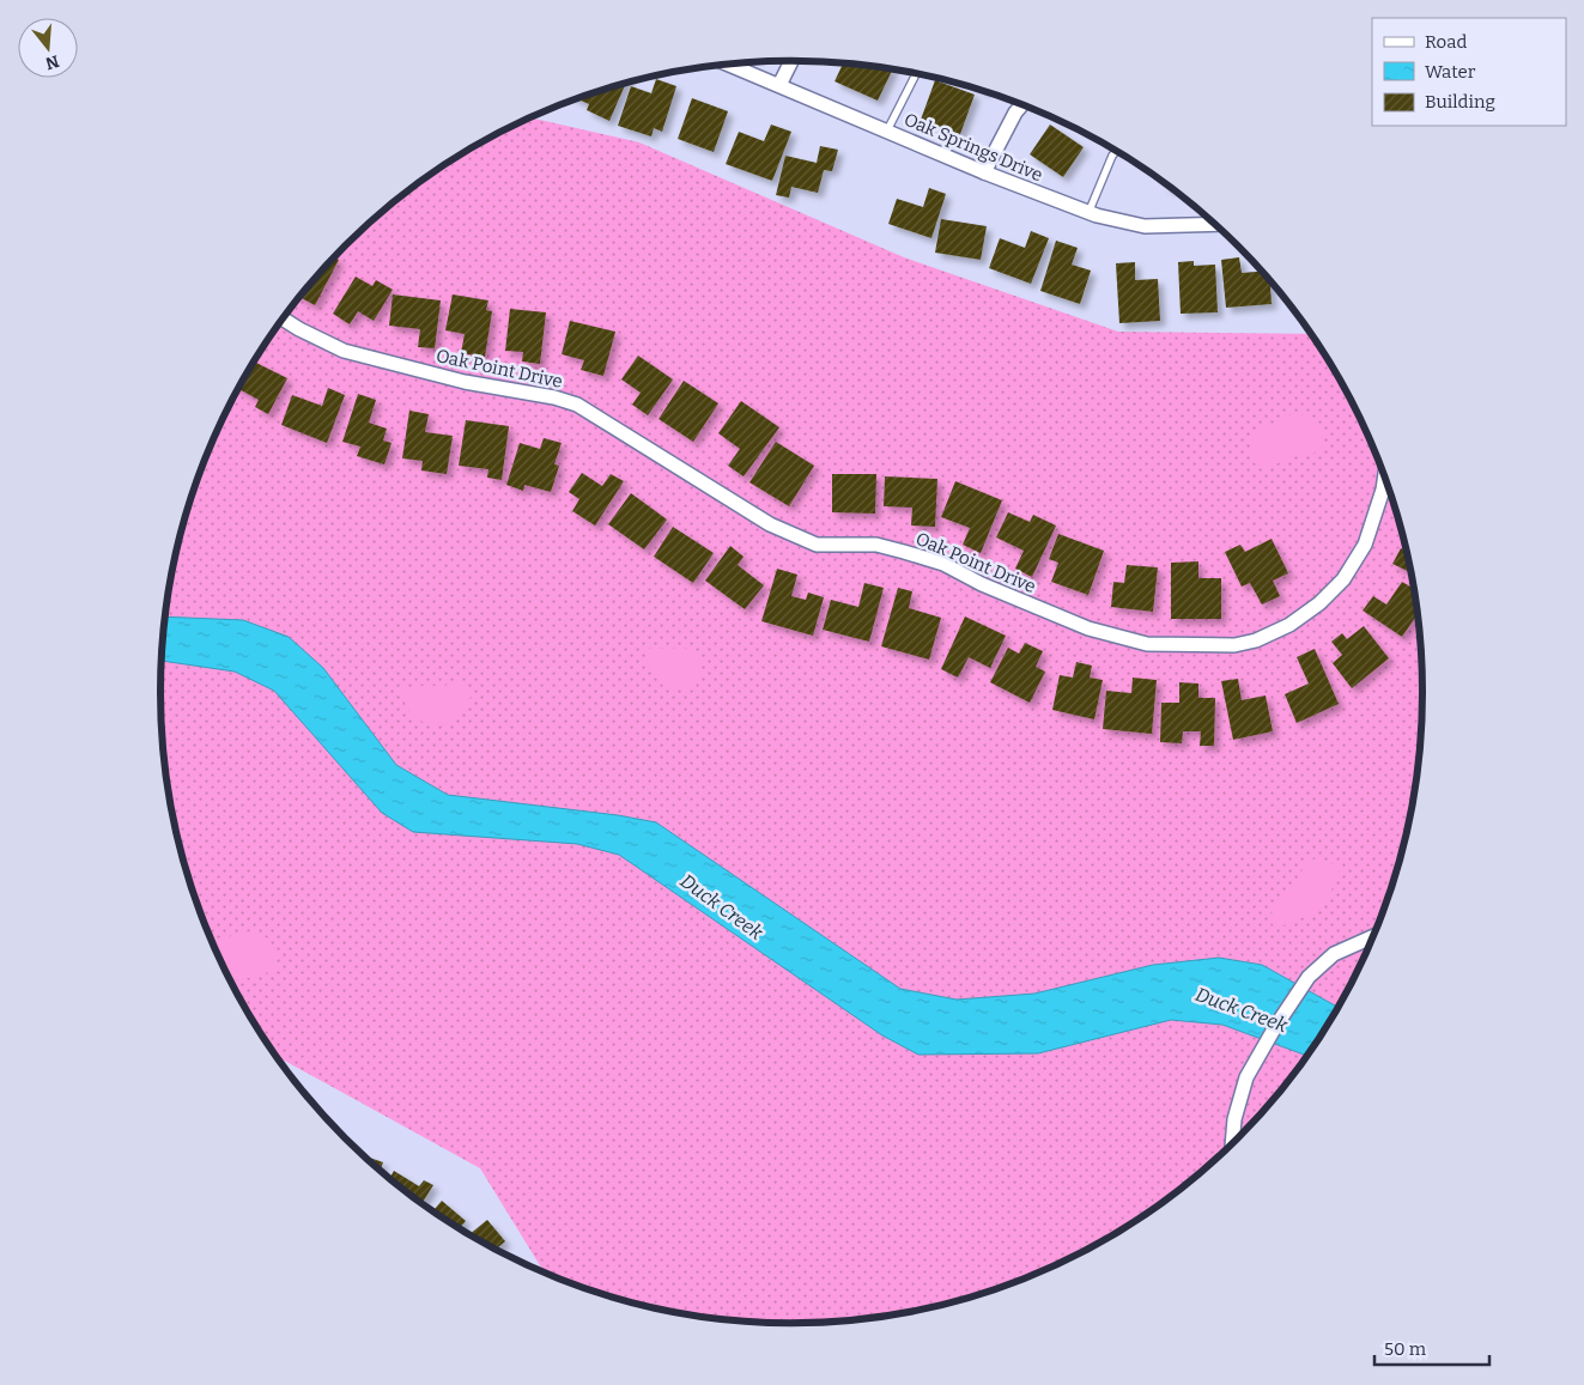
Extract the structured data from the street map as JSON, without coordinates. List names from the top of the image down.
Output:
{
  "streets": {
    "street": ["Oak Springs Drive", "Oak Point Drive"]
  },
  "water": ["Duck Creek"],
  "legend": ["Road", "Water", "Building"],
  "scale_bar": "50 m",
  "north": "bottom"
}
